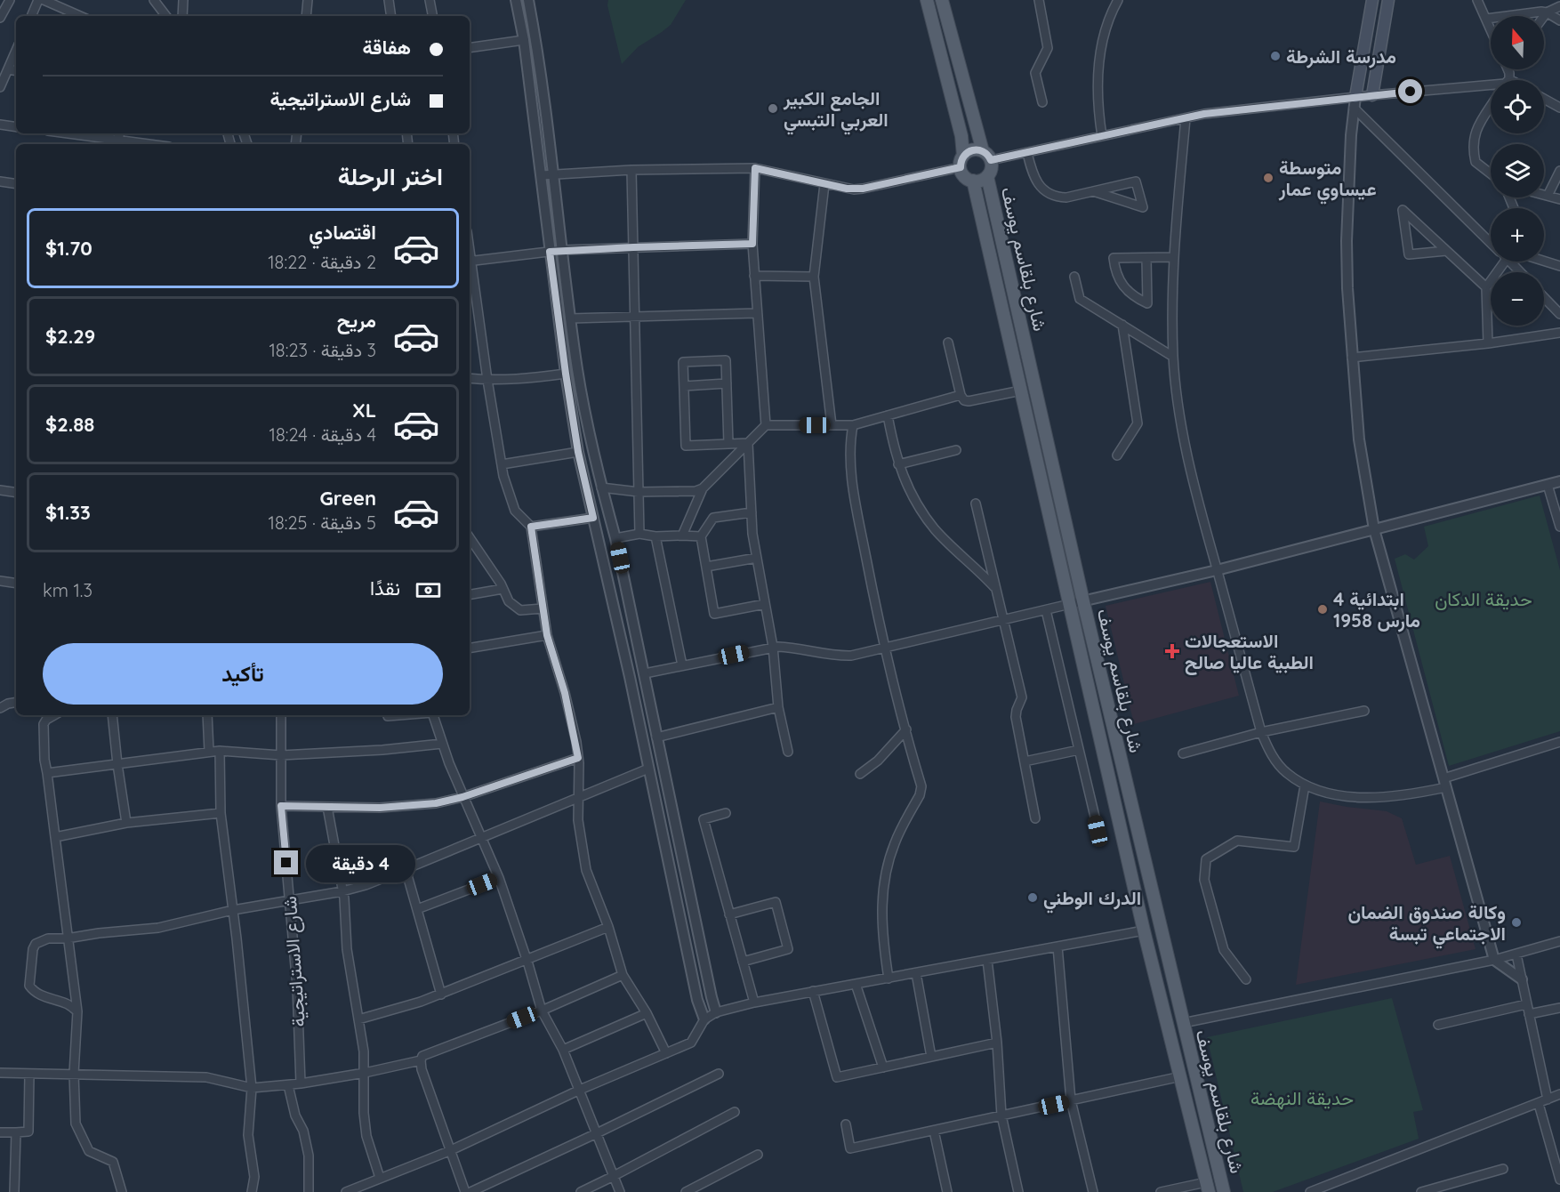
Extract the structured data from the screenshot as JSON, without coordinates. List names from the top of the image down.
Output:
{
  "streets": {
    "main road": ["شارع بلقاسم يوسف"],
    "street": ["شارع الاستراتيجية"]
  },
  "parks": ["حديقة الدكان", "حديقة النهضة"],
  "places": {
    "other": [
      "مدرسة الشرطة",
      "الجامع الكبير العربي التبسي",
      "متوسطة عيساوي عمار",
      "ابتدائية 4 مارس 1958",
      "الدرك الوطني",
      "وكالة صندوق الضمان الاجتماعي تبسة"
    ],
    "health": ["الاستعجالات الطبية عاليا صالح"]
  },
  "north": "top",
  "page": {
    "map_buttons": ["+", "−"],
    "banner": ["هفاقة", "شارع الاستراتيجية"],
    "heading": "اختر الرحلة",
    "list": [
      {
        "name": "اقتصادي",
        "note": "2 دقيقة · 18:22",
        "value": "$1.70"
      },
      {
        "name": "مريح",
        "note": "3 دقيقة · 18:23",
        "value": "$2.29"
      },
      {
        "name": "XL",
        "note": "4 دقيقة · 18:24",
        "value": "$2.88"
      },
      {
        "name": "Green",
        "note": "5 دقيقة · 18:25",
        "value": "$1.33"
      }
    ],
    "pay": ["نقدًا", "1.3 km"],
    "buttons": "تأكيد",
    "bubble": "4 دقيقة"
  }
}
